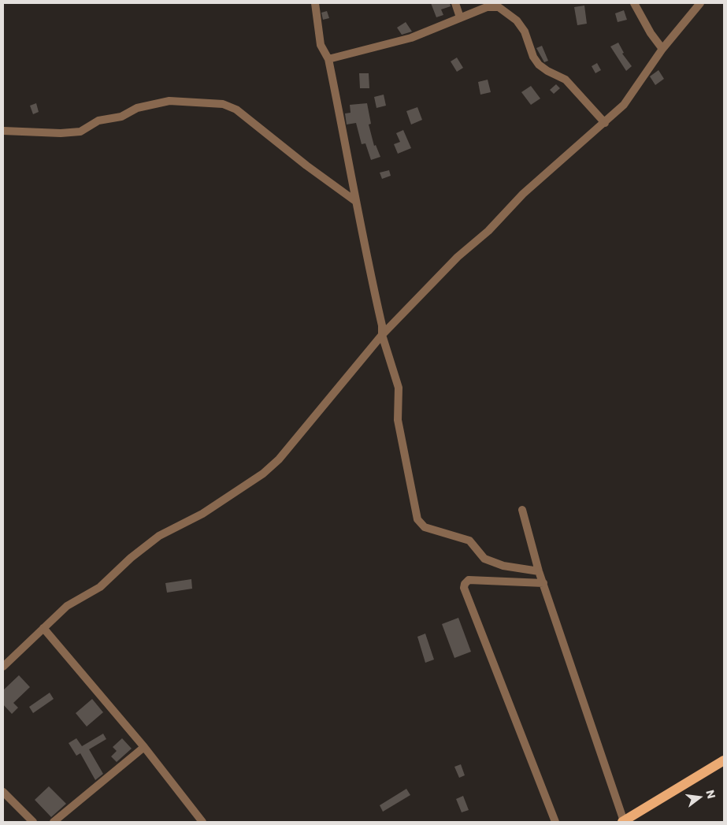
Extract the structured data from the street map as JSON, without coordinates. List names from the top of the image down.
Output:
{
  "north": "right"
}
